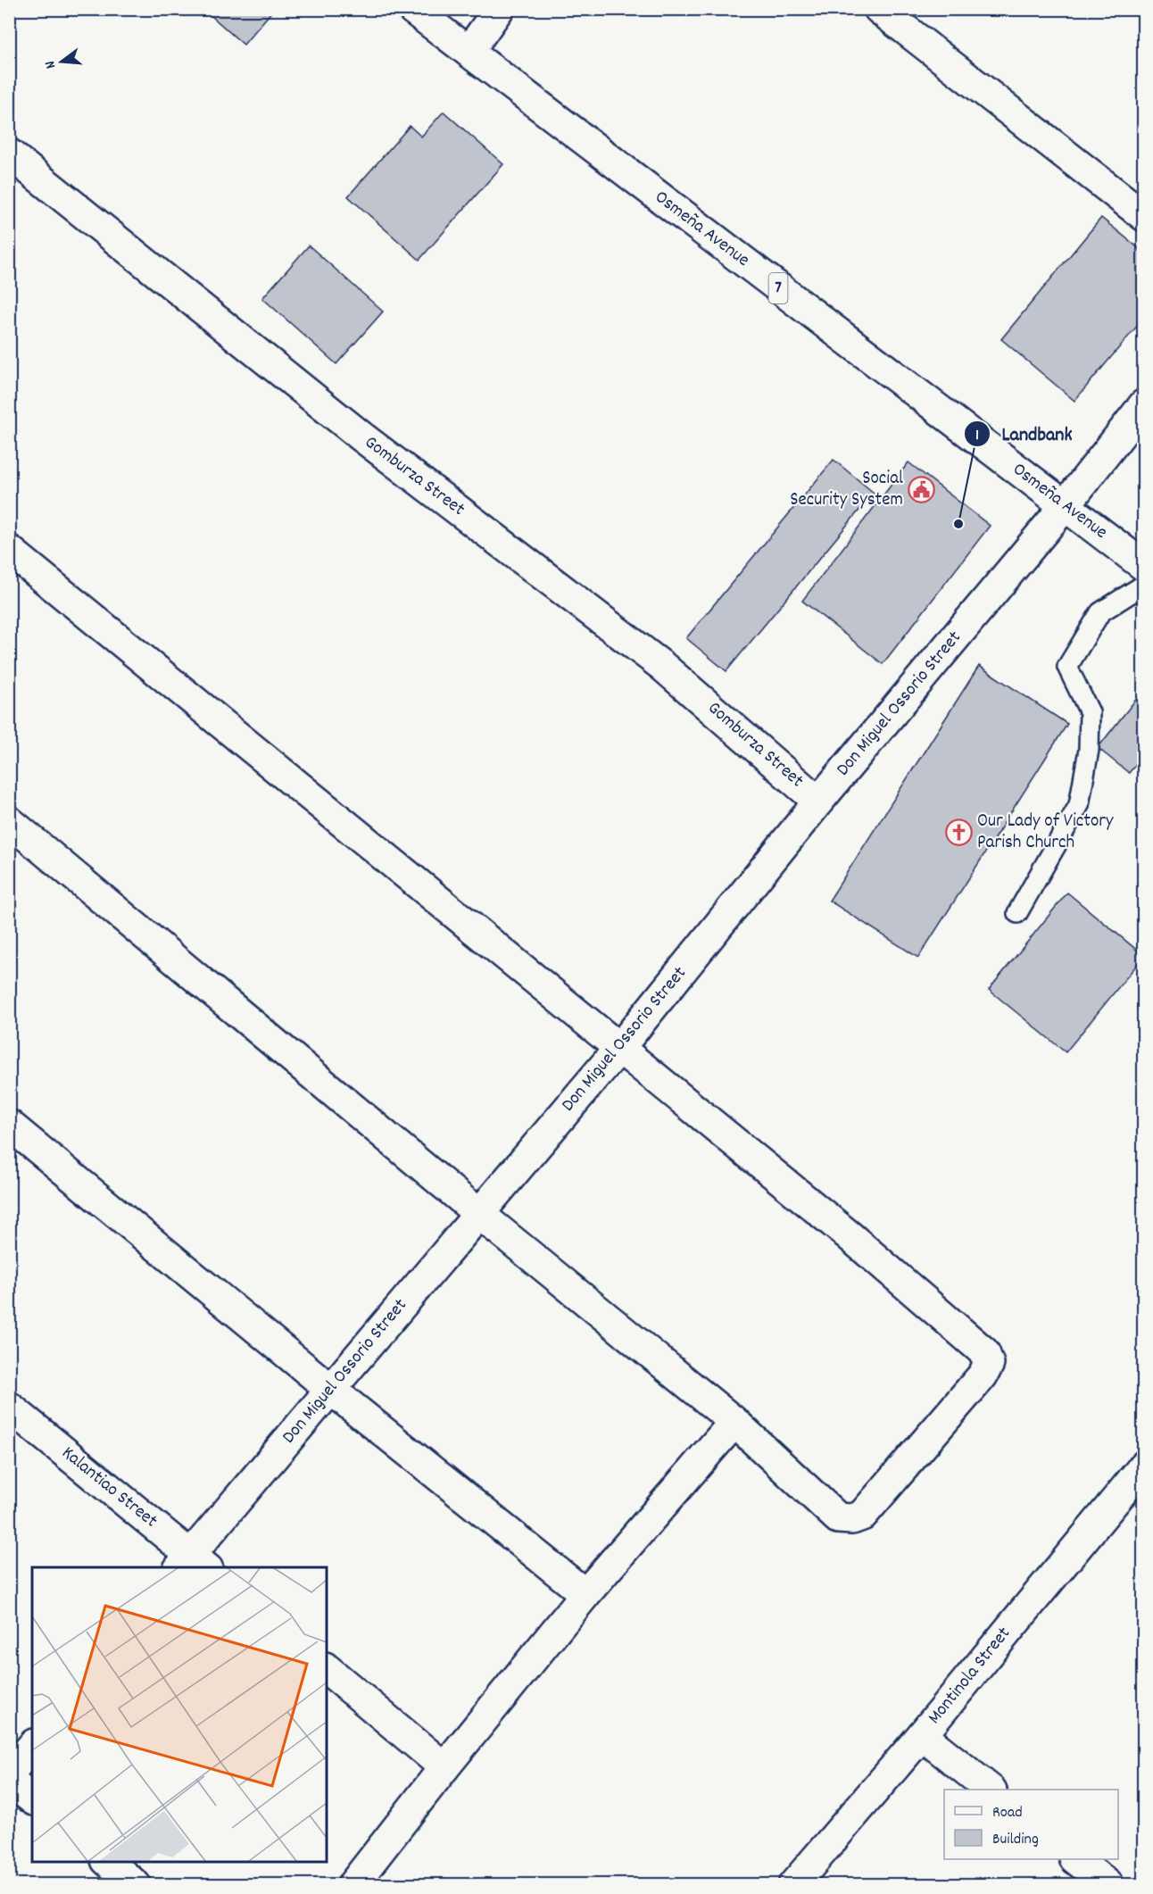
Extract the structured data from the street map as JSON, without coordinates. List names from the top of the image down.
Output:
{
  "streets": {
    "street": [
      "Osmeña Avenue",
      "7",
      "Gomburza Street",
      "Don Miguel Ossorio Street",
      "Kalantiao Street",
      "Montinola Street"
    ]
  },
  "crossings": [
    ["Osmeña Avenue", "Don Miguel Ossorio Street"],
    ["Gomburza Street", "Don Miguel Ossorio Street"],
    ["Don Miguel Ossorio Street", "Kalantiao Street"]
  ],
  "places": {
    "public building": ["Social Security System"],
    "other": ["Landbank"],
    "church": ["Our Lady of Victory Parish Church"]
  },
  "legend": ["Road", "Building"],
  "north": "left"
}
